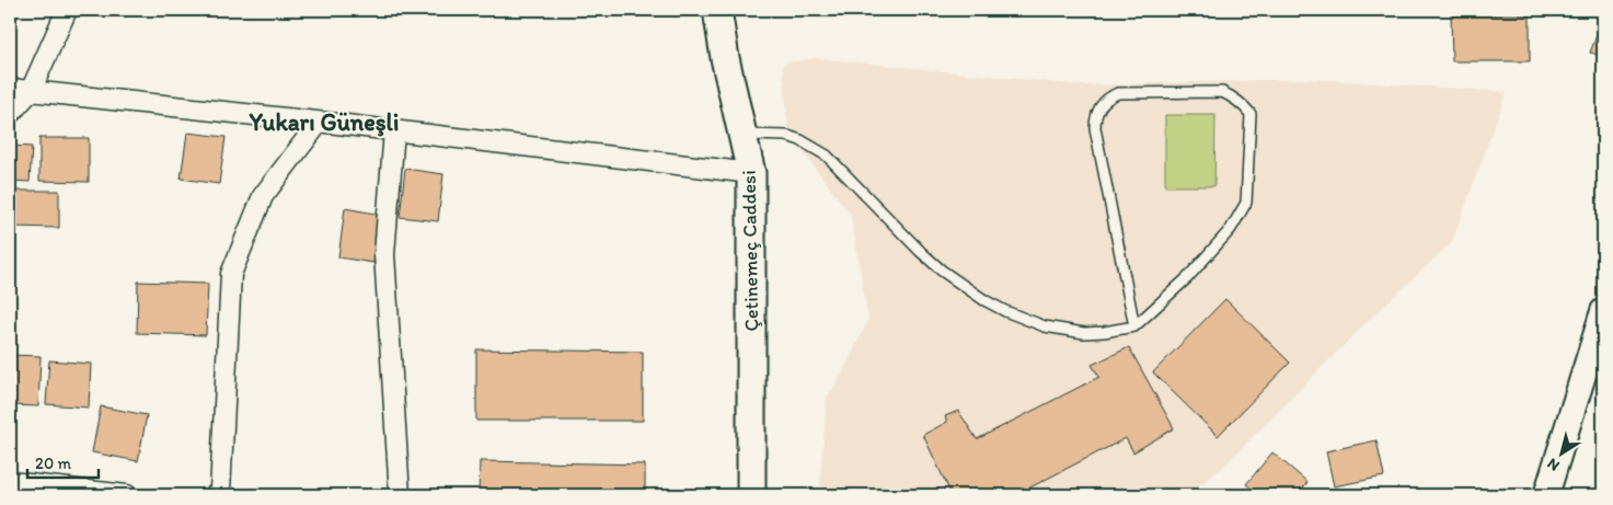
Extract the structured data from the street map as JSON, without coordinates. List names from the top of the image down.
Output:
{
  "streets": {
    "main road": ["Çetinemeç Caddesi"]
  },
  "districts": ["Yukarı Güneşli"],
  "scale_bar": "20 m",
  "north": "bottom left"
}
